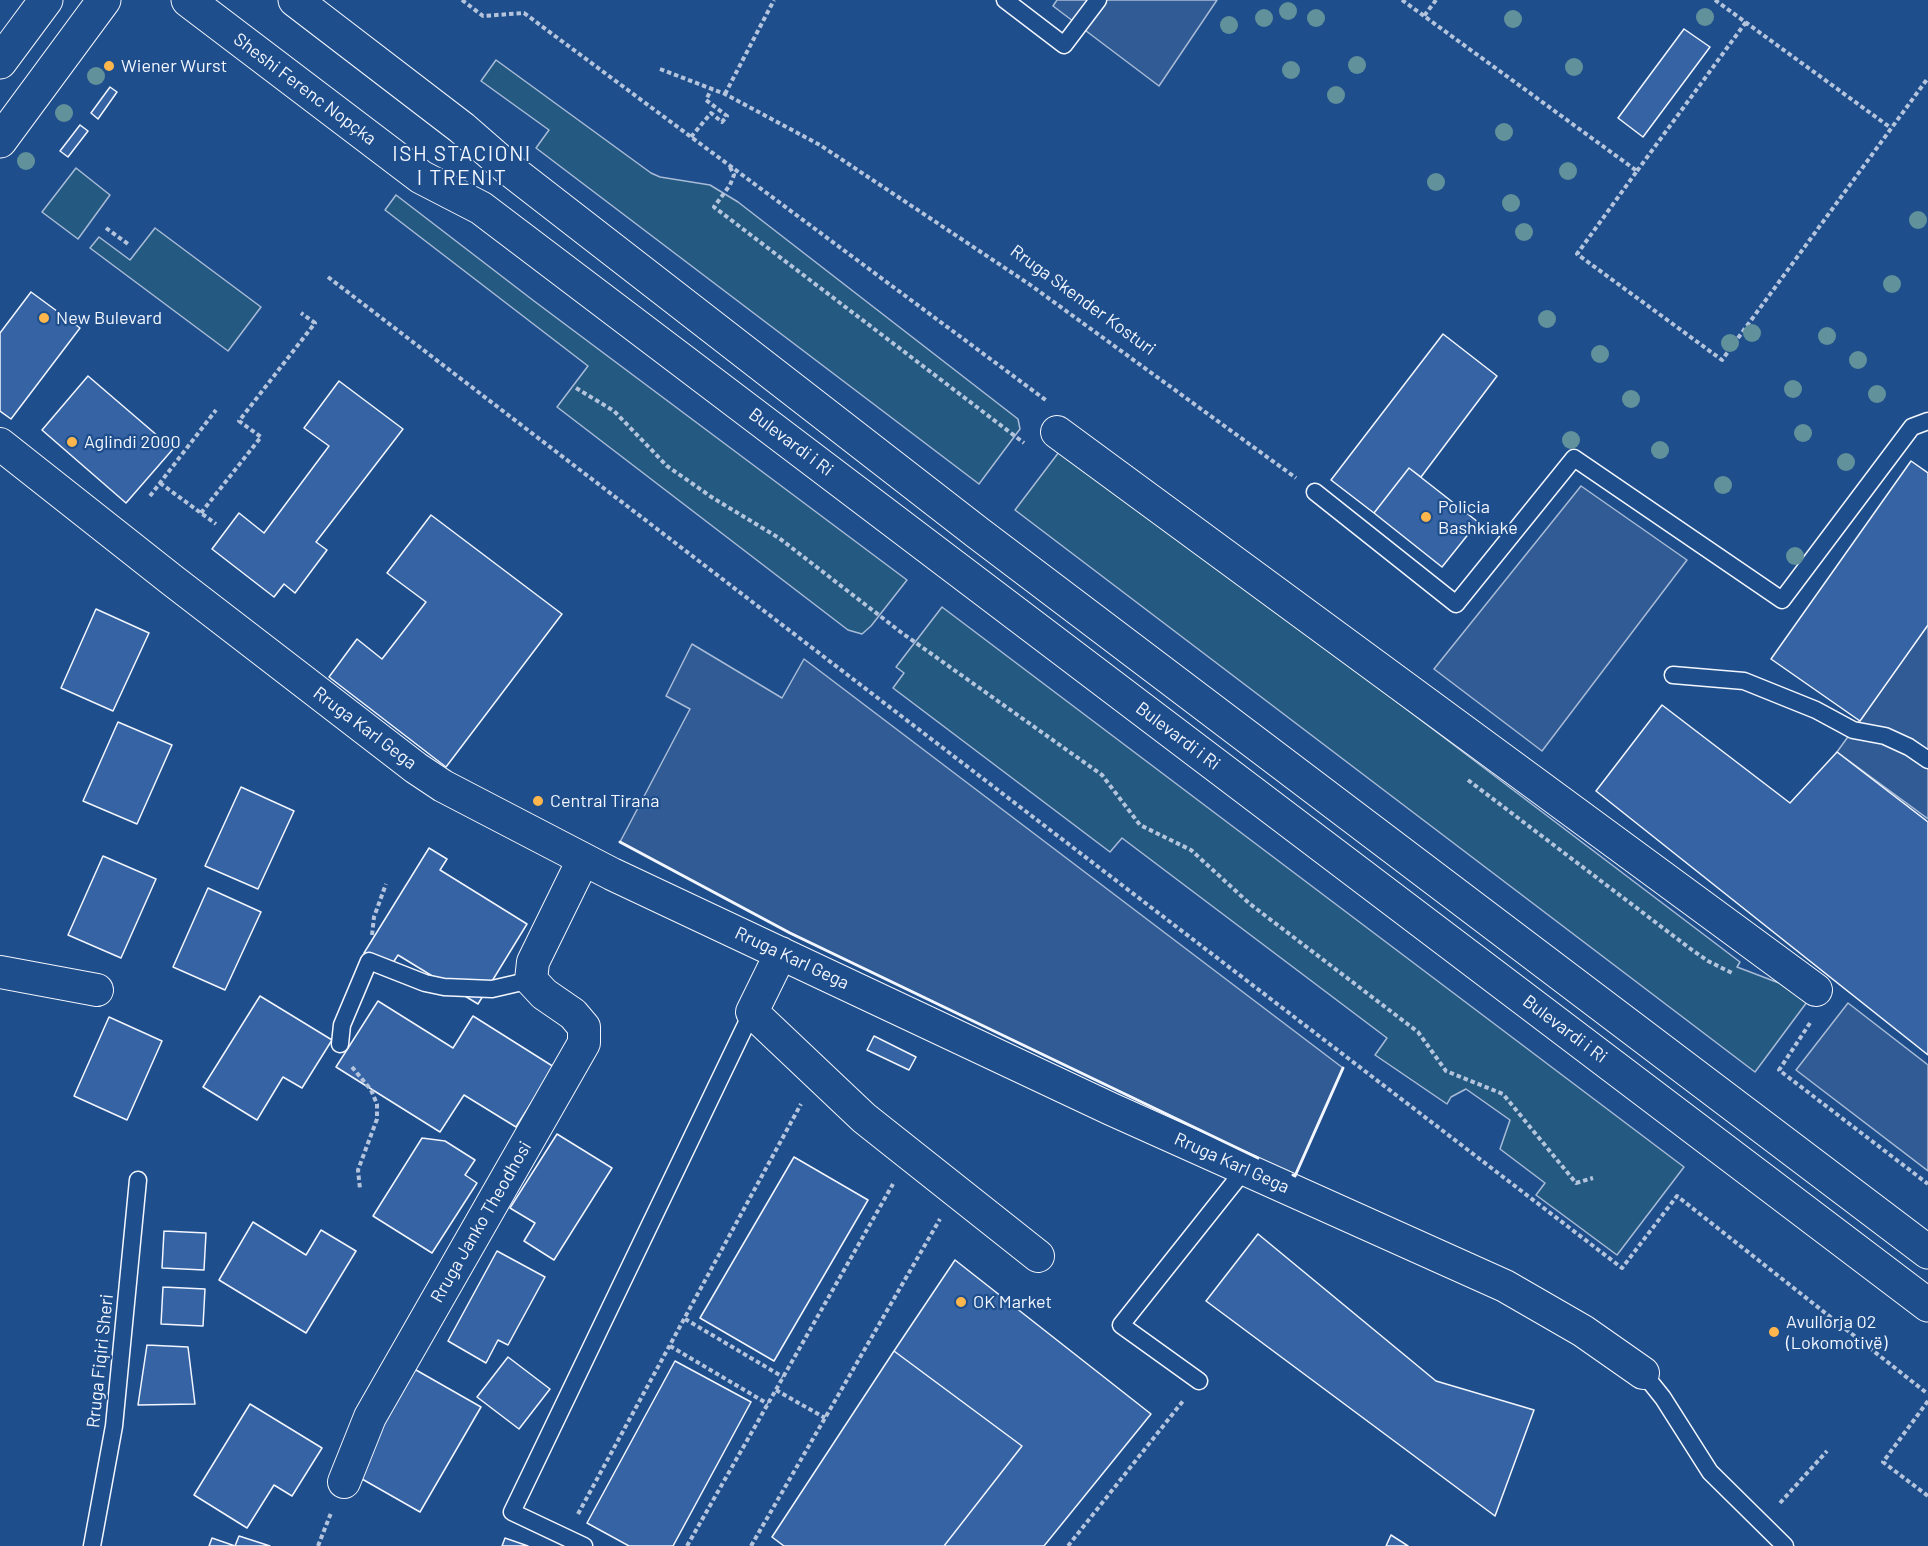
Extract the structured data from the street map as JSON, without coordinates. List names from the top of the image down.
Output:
{
  "streets": {
    "main road": ["Sheshi Ferenc Nopçka", "Bulevardi i Ri"],
    "street": ["Rruga Karl Gega", "Rruga Janko Theodhosi"],
    "lane": ["Rruga Fiqiri Sheri"],
    "path": ["Rruga Skender Kosturi"]
  },
  "crossings": [
    ["Sheshi Ferenc Nopçka", "Bulevardi i Ri"]
  ],
  "districts": ["ISH STACIONI I TRENIT"],
  "places": [
    "Wiener Wurst",
    "New Bulevard",
    "Aglindi 2000",
    "Policia Bashkiake",
    "Central Tirana",
    "OK Market",
    "Avullorja 02 (Lokomotivë)"
  ]
}
